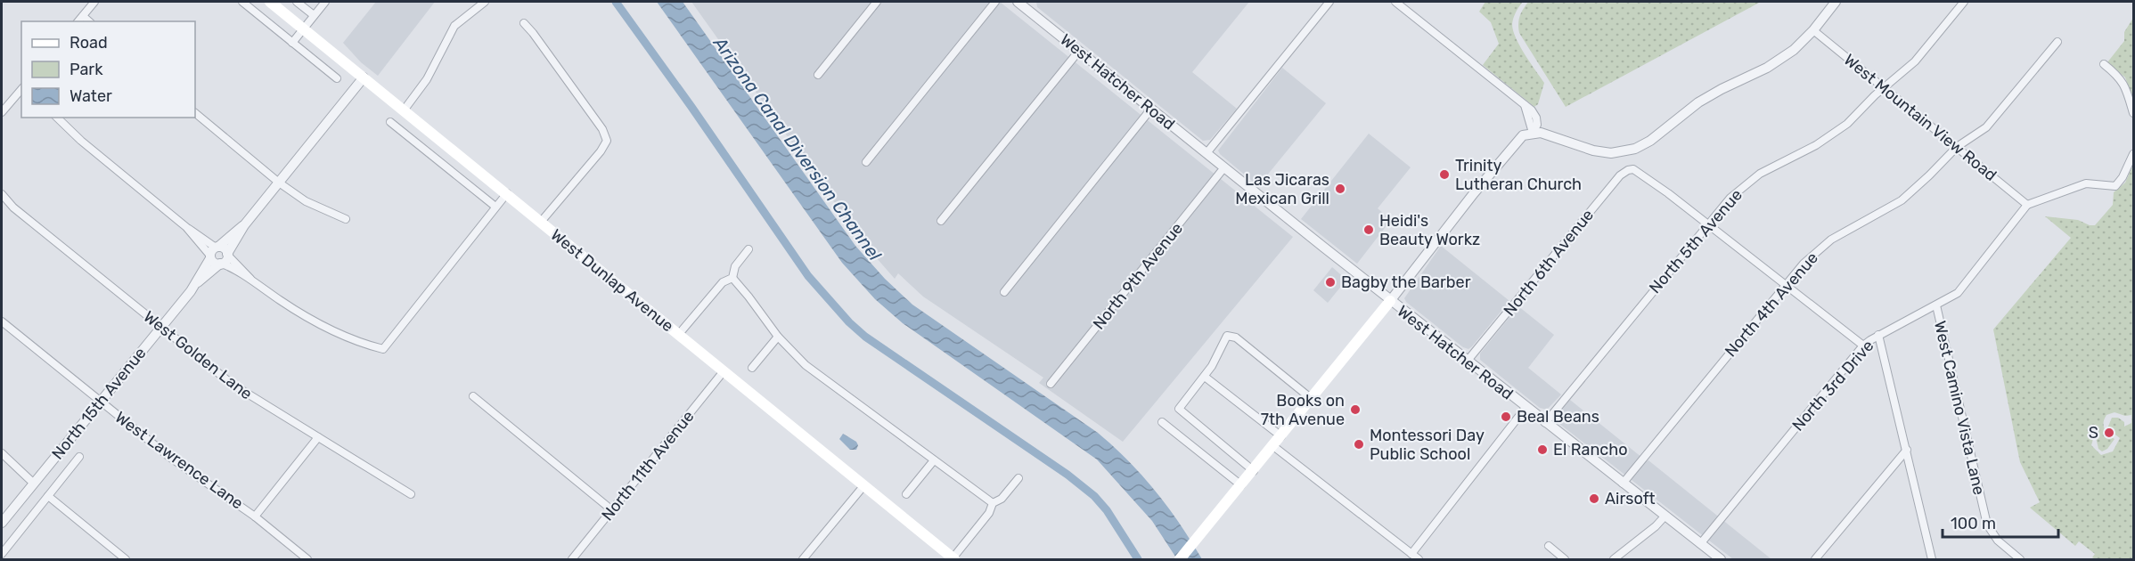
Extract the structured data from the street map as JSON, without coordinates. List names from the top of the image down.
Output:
{
  "streets": {
    "main road": ["West Dunlap Avenue"],
    "street": [
      "West Hatcher Road",
      "West Mountain View Road",
      "North 5th Avenue",
      "North 6th Avenue",
      "North 9th Avenue",
      "North 4th Avenue",
      "West Golden Lane",
      "North 3rd Drive",
      "North 15th Avenue",
      "West Camino Vista Lane",
      "West Lawrence Lane",
      "North 11th Avenue"
    ]
  },
  "crossings": [
    ["West Hatcher Road", "North 5th Avenue"],
    ["West Hatcher Road", "North 6th Avenue"],
    ["West Hatcher Road", "North 9th Avenue"],
    ["West Hatcher Road", "North 4th Avenue"],
    ["West Hatcher Road", "North 3rd Drive"],
    ["West Mountain View Road", "North 5th Avenue"],
    ["West Mountain View Road", "North 4th Avenue"],
    ["West Mountain View Road", "North 3rd Drive"],
    ["North 5th Avenue", "North 6th Avenue"],
    ["West Dunlap Avenue", "North 15th Avenue"],
    ["West Dunlap Avenue", "North 11th Avenue"],
    ["West Golden Lane", "North 15th Avenue"],
    ["North 3rd Drive", "West Camino Vista Lane"],
    ["North 15th Avenue", "West Lawrence Lane"]
  ],
  "water": ["Arizona Canal Diversion Channel"],
  "places": [
    "Trinity Lutheran Church",
    "Las Jicaras Mexican Grill",
    "Heidi's Beauty Workz",
    "Bagby the Barber",
    "Books on 7th Avenue",
    "Beal Beans",
    "S",
    "Montessori Day Public School",
    "El Rancho",
    "Airsoft"
  ],
  "legend": ["Road", "Park", "Water"],
  "scale_bar": "100 m"
}
